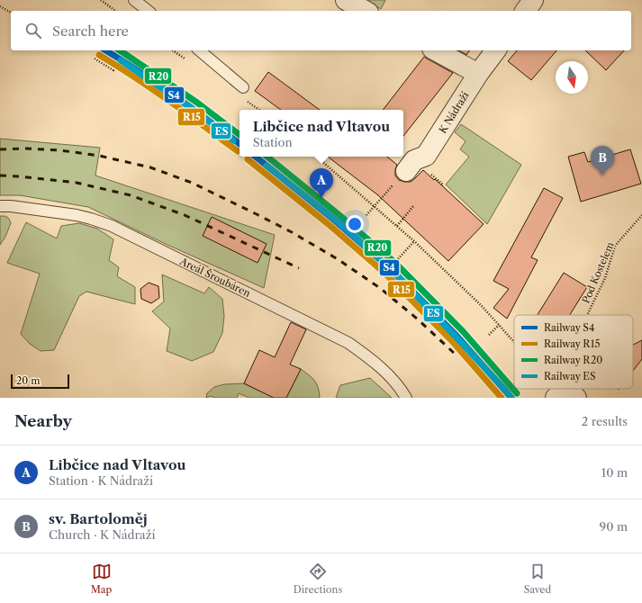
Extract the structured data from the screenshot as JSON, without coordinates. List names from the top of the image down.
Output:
{
  "streets": {
    "street": ["K Nádraží"],
    "lane": ["Areál Šroubáren"],
    "path": ["Pod Kostelem"]
  },
  "lines": [
    "rail line S4",
    "rail line R20",
    "rail line R15",
    "rail line ES"
  ],
  "legend": [
    "Railway S4",
    "Railway R15",
    "Railway R20",
    "Railway ES"
  ],
  "scale_bar": "20 m",
  "north": "bottom",
  "page": {
    "search": "Search here",
    "popup": ["Libčice nad Vltavou", "Station"],
    "pins": ["B", "A"],
    "scale": "20 m",
    "heading": ["Nearby", "2 results"],
    "list": [
      {
        "mark": "A",
        "name": "Libčice nad Vltavou",
        "note": "Station · K Nádraží",
        "value": "10 m"
      },
      {
        "mark": "B",
        "name": "sv. Bartoloměj",
        "note": "Church · K Nádraží",
        "value": "90 m"
      }
    ],
    "nav": ["Map", "Directions", "Saved"]
  }
}
